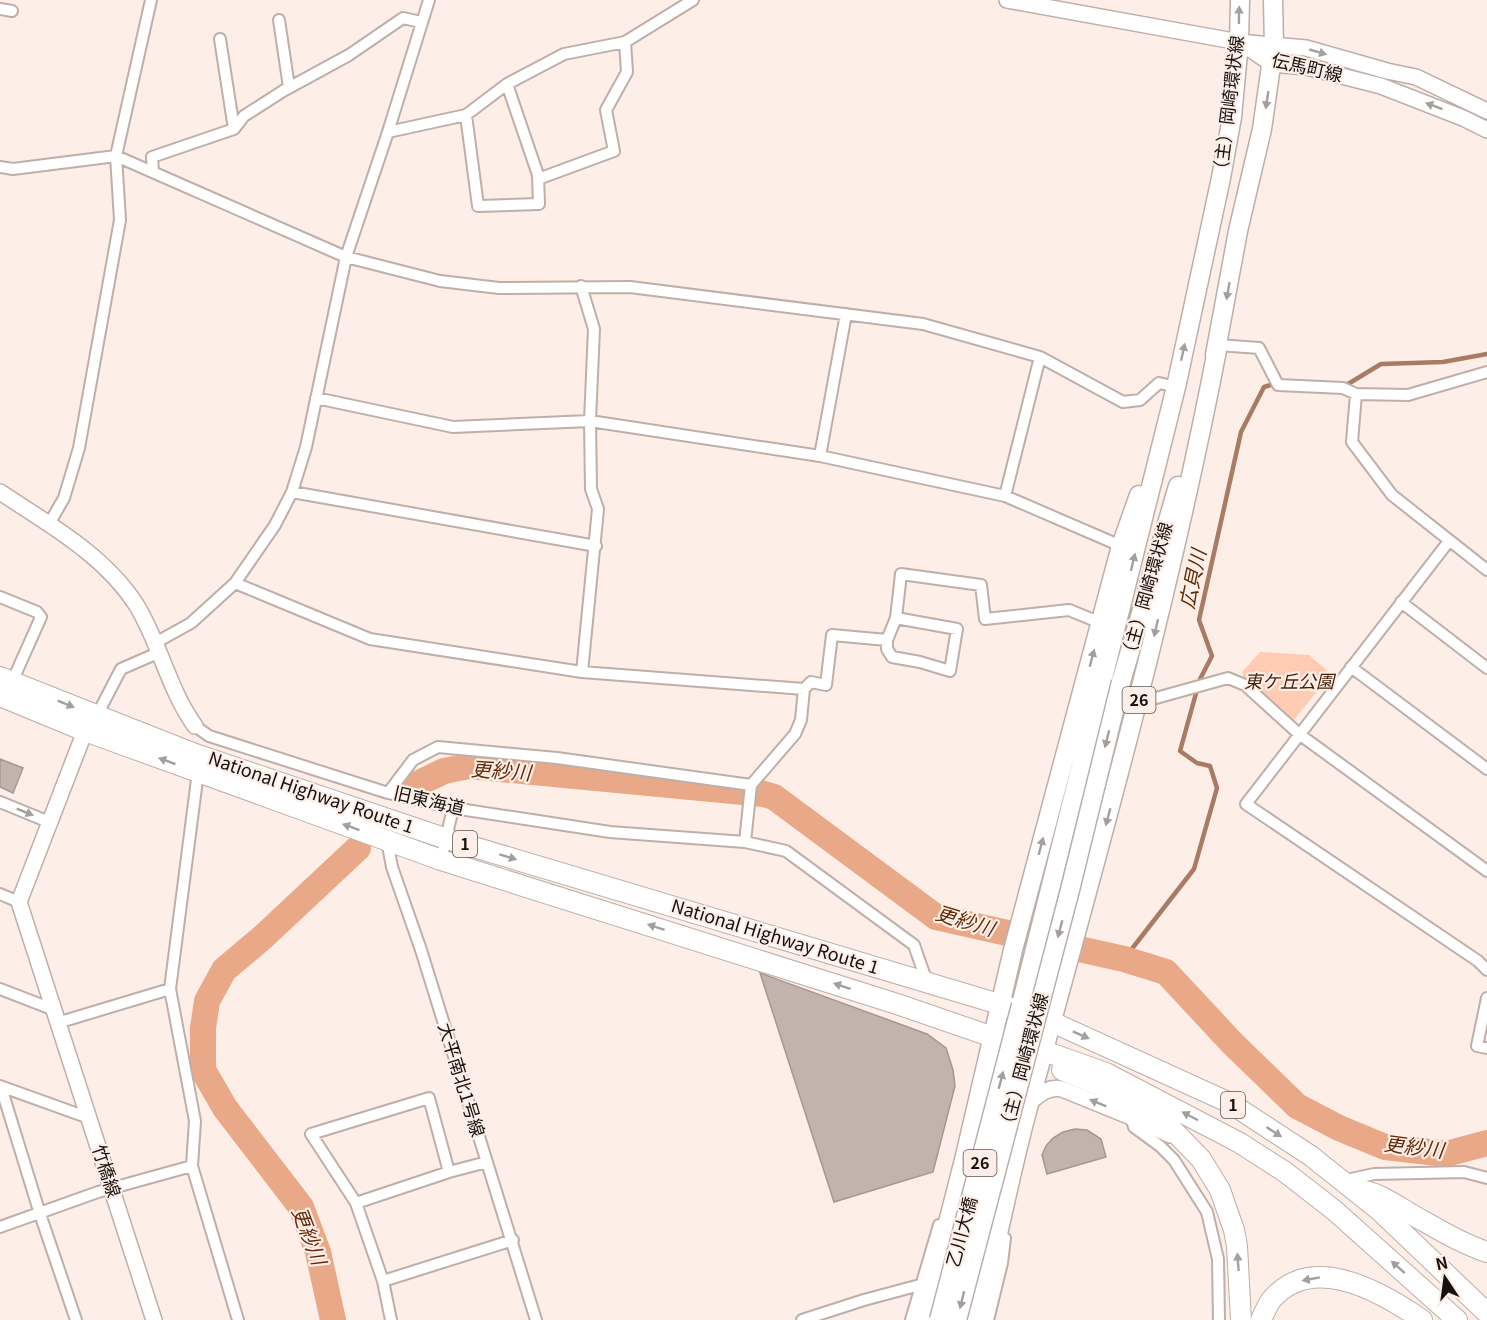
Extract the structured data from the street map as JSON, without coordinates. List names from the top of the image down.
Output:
{
  "streets": {
    "highway": ["National Highway Route 1", "1"],
    "main road": ["（主）岡崎環状線", "26", "乙川大橋"],
    "street": [
      "伝馬町線",
      "旧東海道",
      "大平南北1号線",
      "竹橋線"
    ]
  },
  "crossings": [
    ["伝馬町線", "（主）岡崎環状線"],
    ["（主）岡崎環状線", "26"],
    ["（主）岡崎環状線", "乙川大橋"],
    ["26", "National Highway Route 1"],
    ["National Highway Route 1", "旧東海道"],
    ["National Highway Route 1", "大平南北1号線"]
  ],
  "water": ["広貝川", "更紗川"],
  "parks": ["東ケ丘公園"],
  "north": "top"
}
